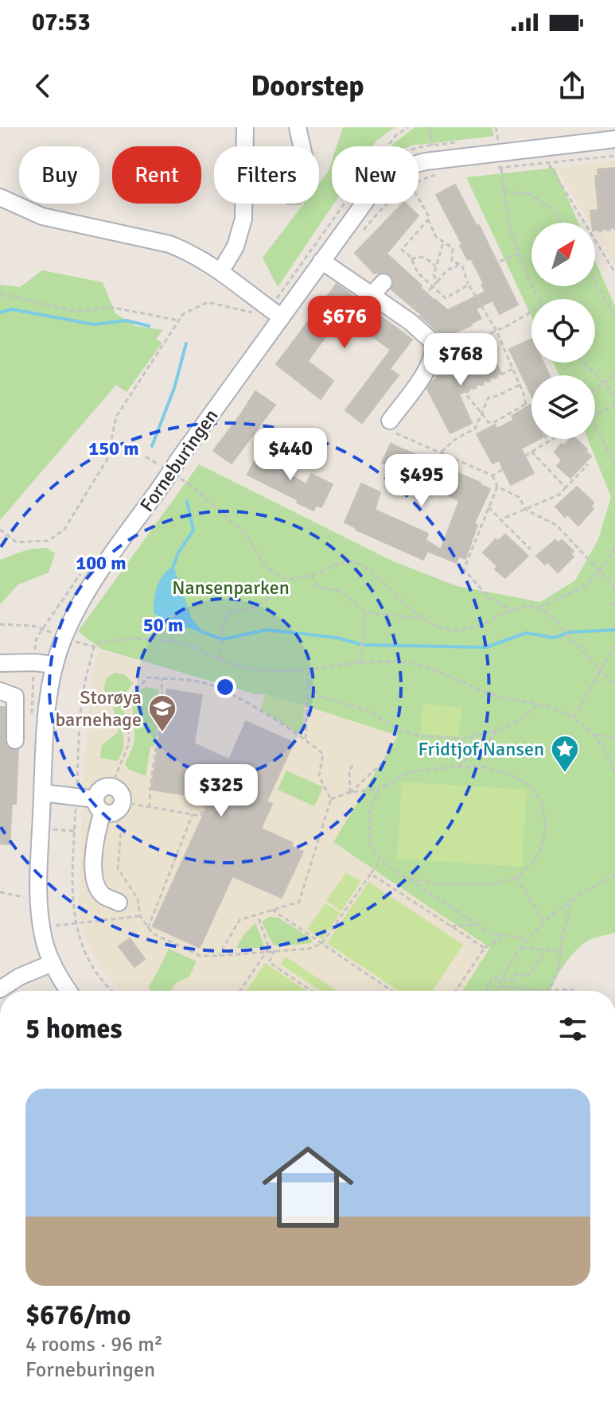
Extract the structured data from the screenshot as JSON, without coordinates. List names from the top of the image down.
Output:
{
  "streets": {
    "street": ["Forneburingen"]
  },
  "parks": ["Nansenparken"],
  "places": {
    "school or university": ["Storøya barnehage"],
    "place": ["Fridtjof Nansen"]
  },
  "north": "top right",
  "page": {
    "status": "07:53",
    "header": "Doorstep",
    "chip": [
      "Buy",
      "Rent",
      "Filters",
      "New"
    ],
    "price": [
      "$676",
      "$768",
      "$440",
      "$495",
      "$325"
    ],
    "heading": "5 homes",
    "list": [
      {
        "name": "$676/mo",
        "note": "4 rooms · 96 m² · Forneburingen"
      }
    ]
  },
  "rings": ["150 m", "100 m", "50 m"]
}
